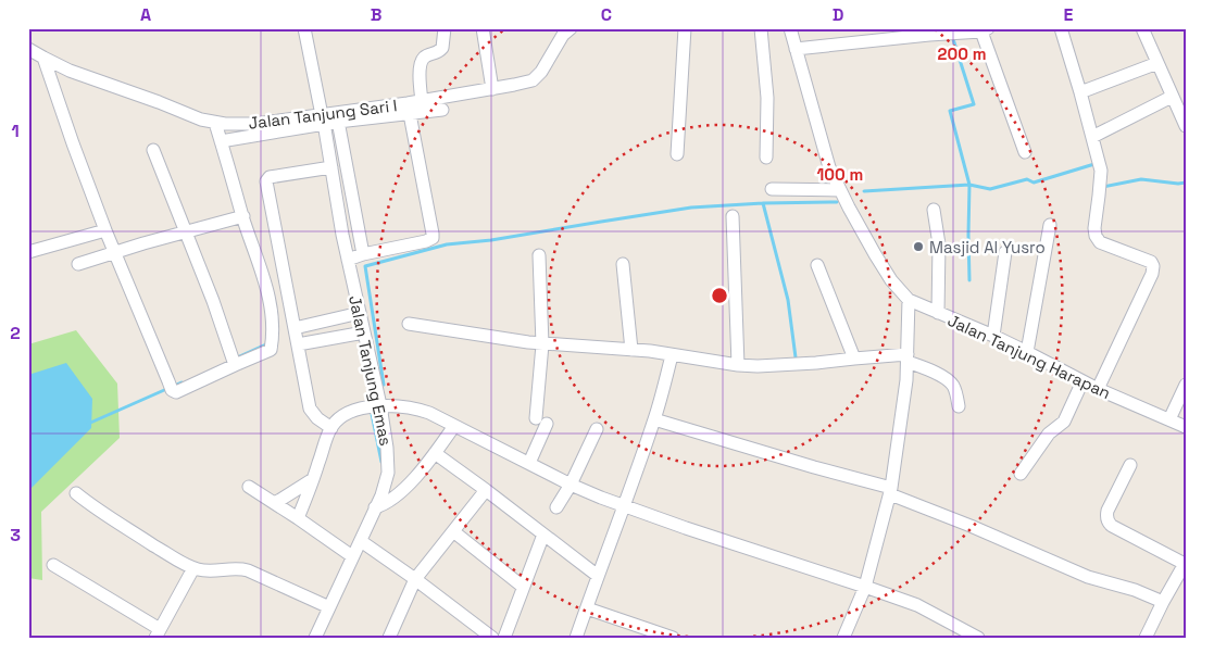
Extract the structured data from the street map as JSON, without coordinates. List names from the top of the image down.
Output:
{
  "streets": {
    "street": ["Jalan Tanjung Sari I", "Jalan Tanjung Harapan", "Jalan Tanjung Emas"]
  },
  "crossings": [
    ["Jalan Tanjung Sari I", "Jalan Tanjung Emas"]
  ],
  "places": ["Masjid Al Yusro"],
  "grid": {
    "columns": [
      "A",
      "B",
      "C",
      "D",
      "E"
    ],
    "rows": ["1", "2", "3"]
  },
  "rings": ["200 m", "100 m"]
}
